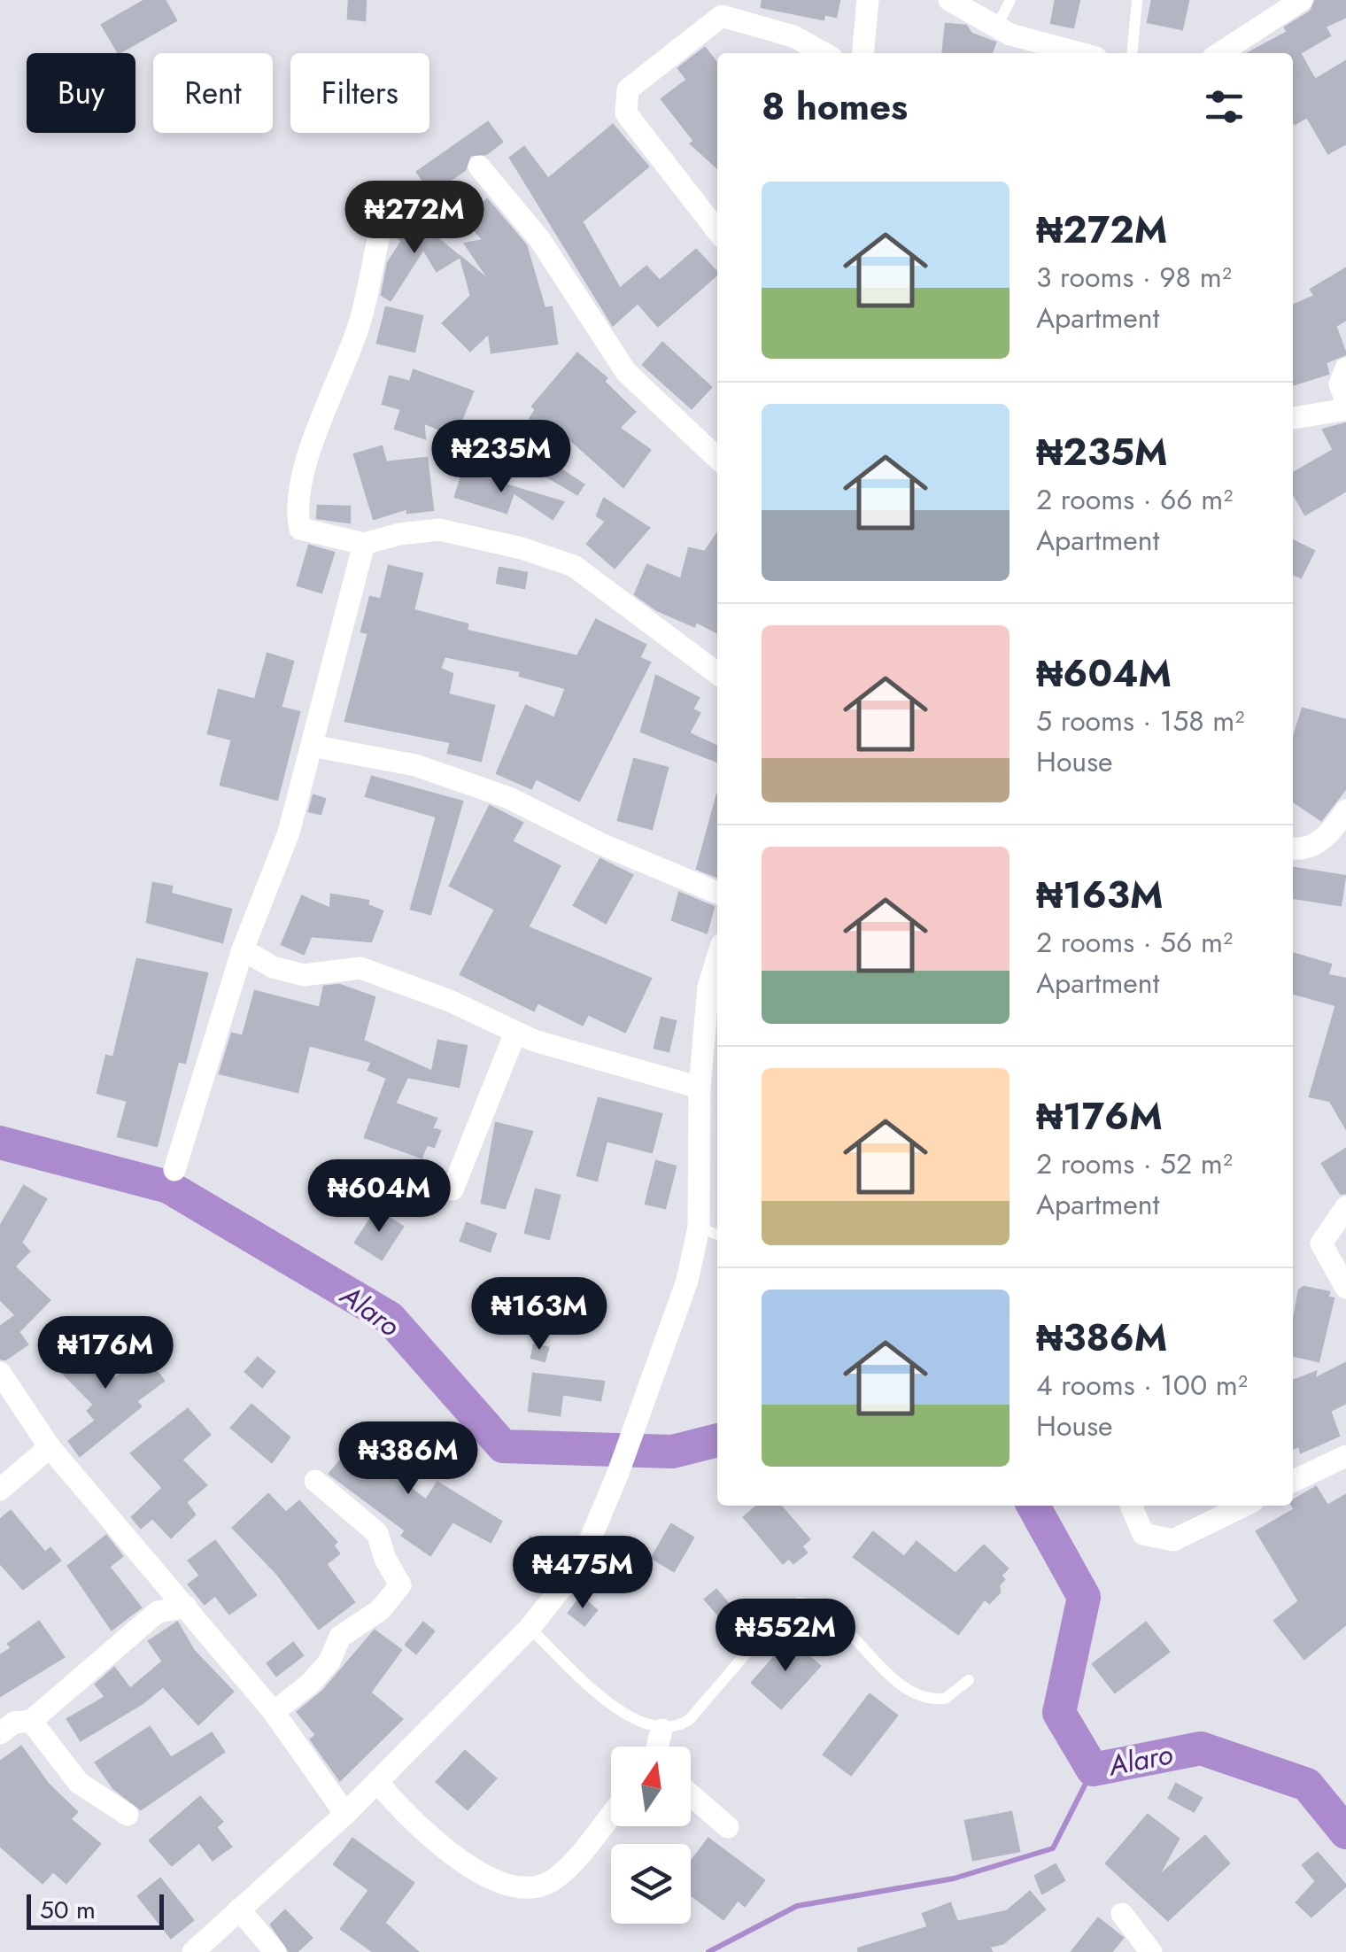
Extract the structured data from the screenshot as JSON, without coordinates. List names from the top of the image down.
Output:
{
  "water": ["Alaro"],
  "scale_bar": "50 m",
  "north": "top",
  "page": {
    "chip": ["Buy", "Rent", "Filters"],
    "heading": "8 homes",
    "list": [
      {
        "name": "₦272M",
        "note": "3 rooms · 98 m² · Apartment"
      },
      {
        "name": "₦235M",
        "note": "2 rooms · 66 m² · Apartment"
      },
      {
        "name": "₦604M",
        "note": "5 rooms · 158 m² · House"
      },
      {
        "name": "₦163M",
        "note": "2 rooms · 56 m² · Apartment"
      },
      {
        "name": "₦176M",
        "note": "2 rooms · 52 m² · Apartment"
      },
      {
        "name": "₦386M",
        "note": "4 rooms · 100 m² · House"
      }
    ],
    "price": [
      "₦272M",
      "₦235M",
      "₦604M",
      "₦163M",
      "₦176M",
      "₦386M",
      "₦475M",
      "₦552M"
    ],
    "scale": "50 m"
  }
}
